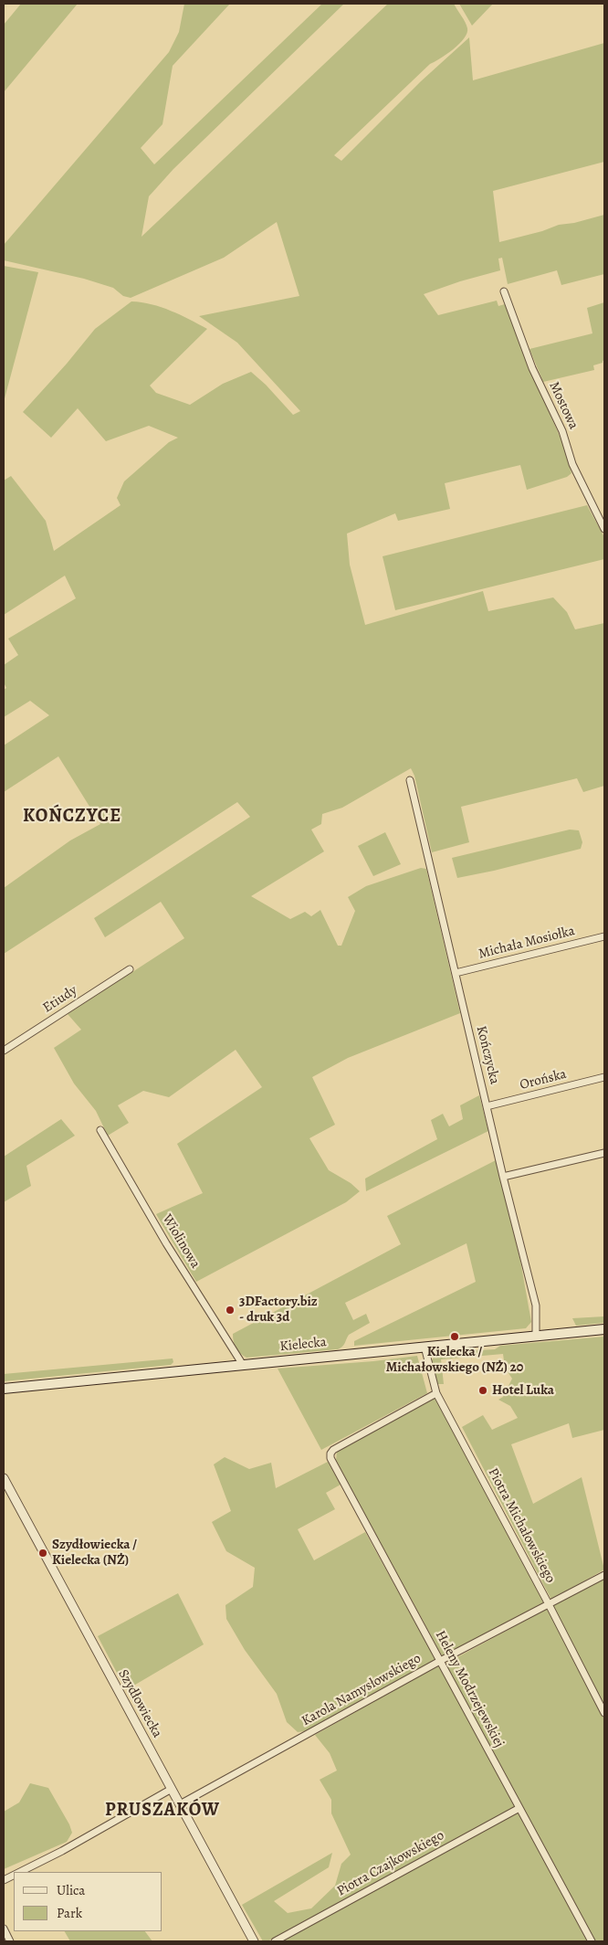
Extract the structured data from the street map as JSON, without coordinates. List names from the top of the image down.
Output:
{
  "streets": {
    "main road": ["Kielecka"],
    "street": [
      "Mostowa",
      "Michała Mosiołka",
      "Etiudy",
      "Kończycka",
      "Orońska",
      "Wiolinowa",
      "Piotra Michałowskiego",
      "Heleny Modrzejewskiej",
      "Karola Namysłowskiego",
      "Szydłowiecka",
      "Piotra Czajkowskiego"
    ]
  },
  "crossings": [
    ["Michała Mosiołka", "Kończycka"],
    ["Kończycka", "Orońska"],
    ["Kończycka", "Kielecka"],
    ["Wiolinowa", "Kielecka"],
    ["Kielecka", "Piotra Michałowskiego"],
    ["Piotra Michałowskiego", "Heleny Modrzejewskiej"],
    ["Piotra Michałowskiego", "Karola Namysłowskiego"],
    ["Heleny Modrzejewskiej", "Karola Namysłowskiego"],
    ["Heleny Modrzejewskiej", "Piotra Czajkowskiego"],
    ["Karola Namysłowskiego", "Szydłowiecka"]
  ],
  "districts": ["KOŃCZYCE", "PRUSZAKÓW"],
  "places": [
    "3DFactory.biz - druk 3d",
    "Kielecka / Michałowskiego (NŻ) 20",
    "Hotel Luka",
    "Szydłowiecka / Kielecka (NŻ)"
  ],
  "legend": ["Ulica", "Park"]
}
